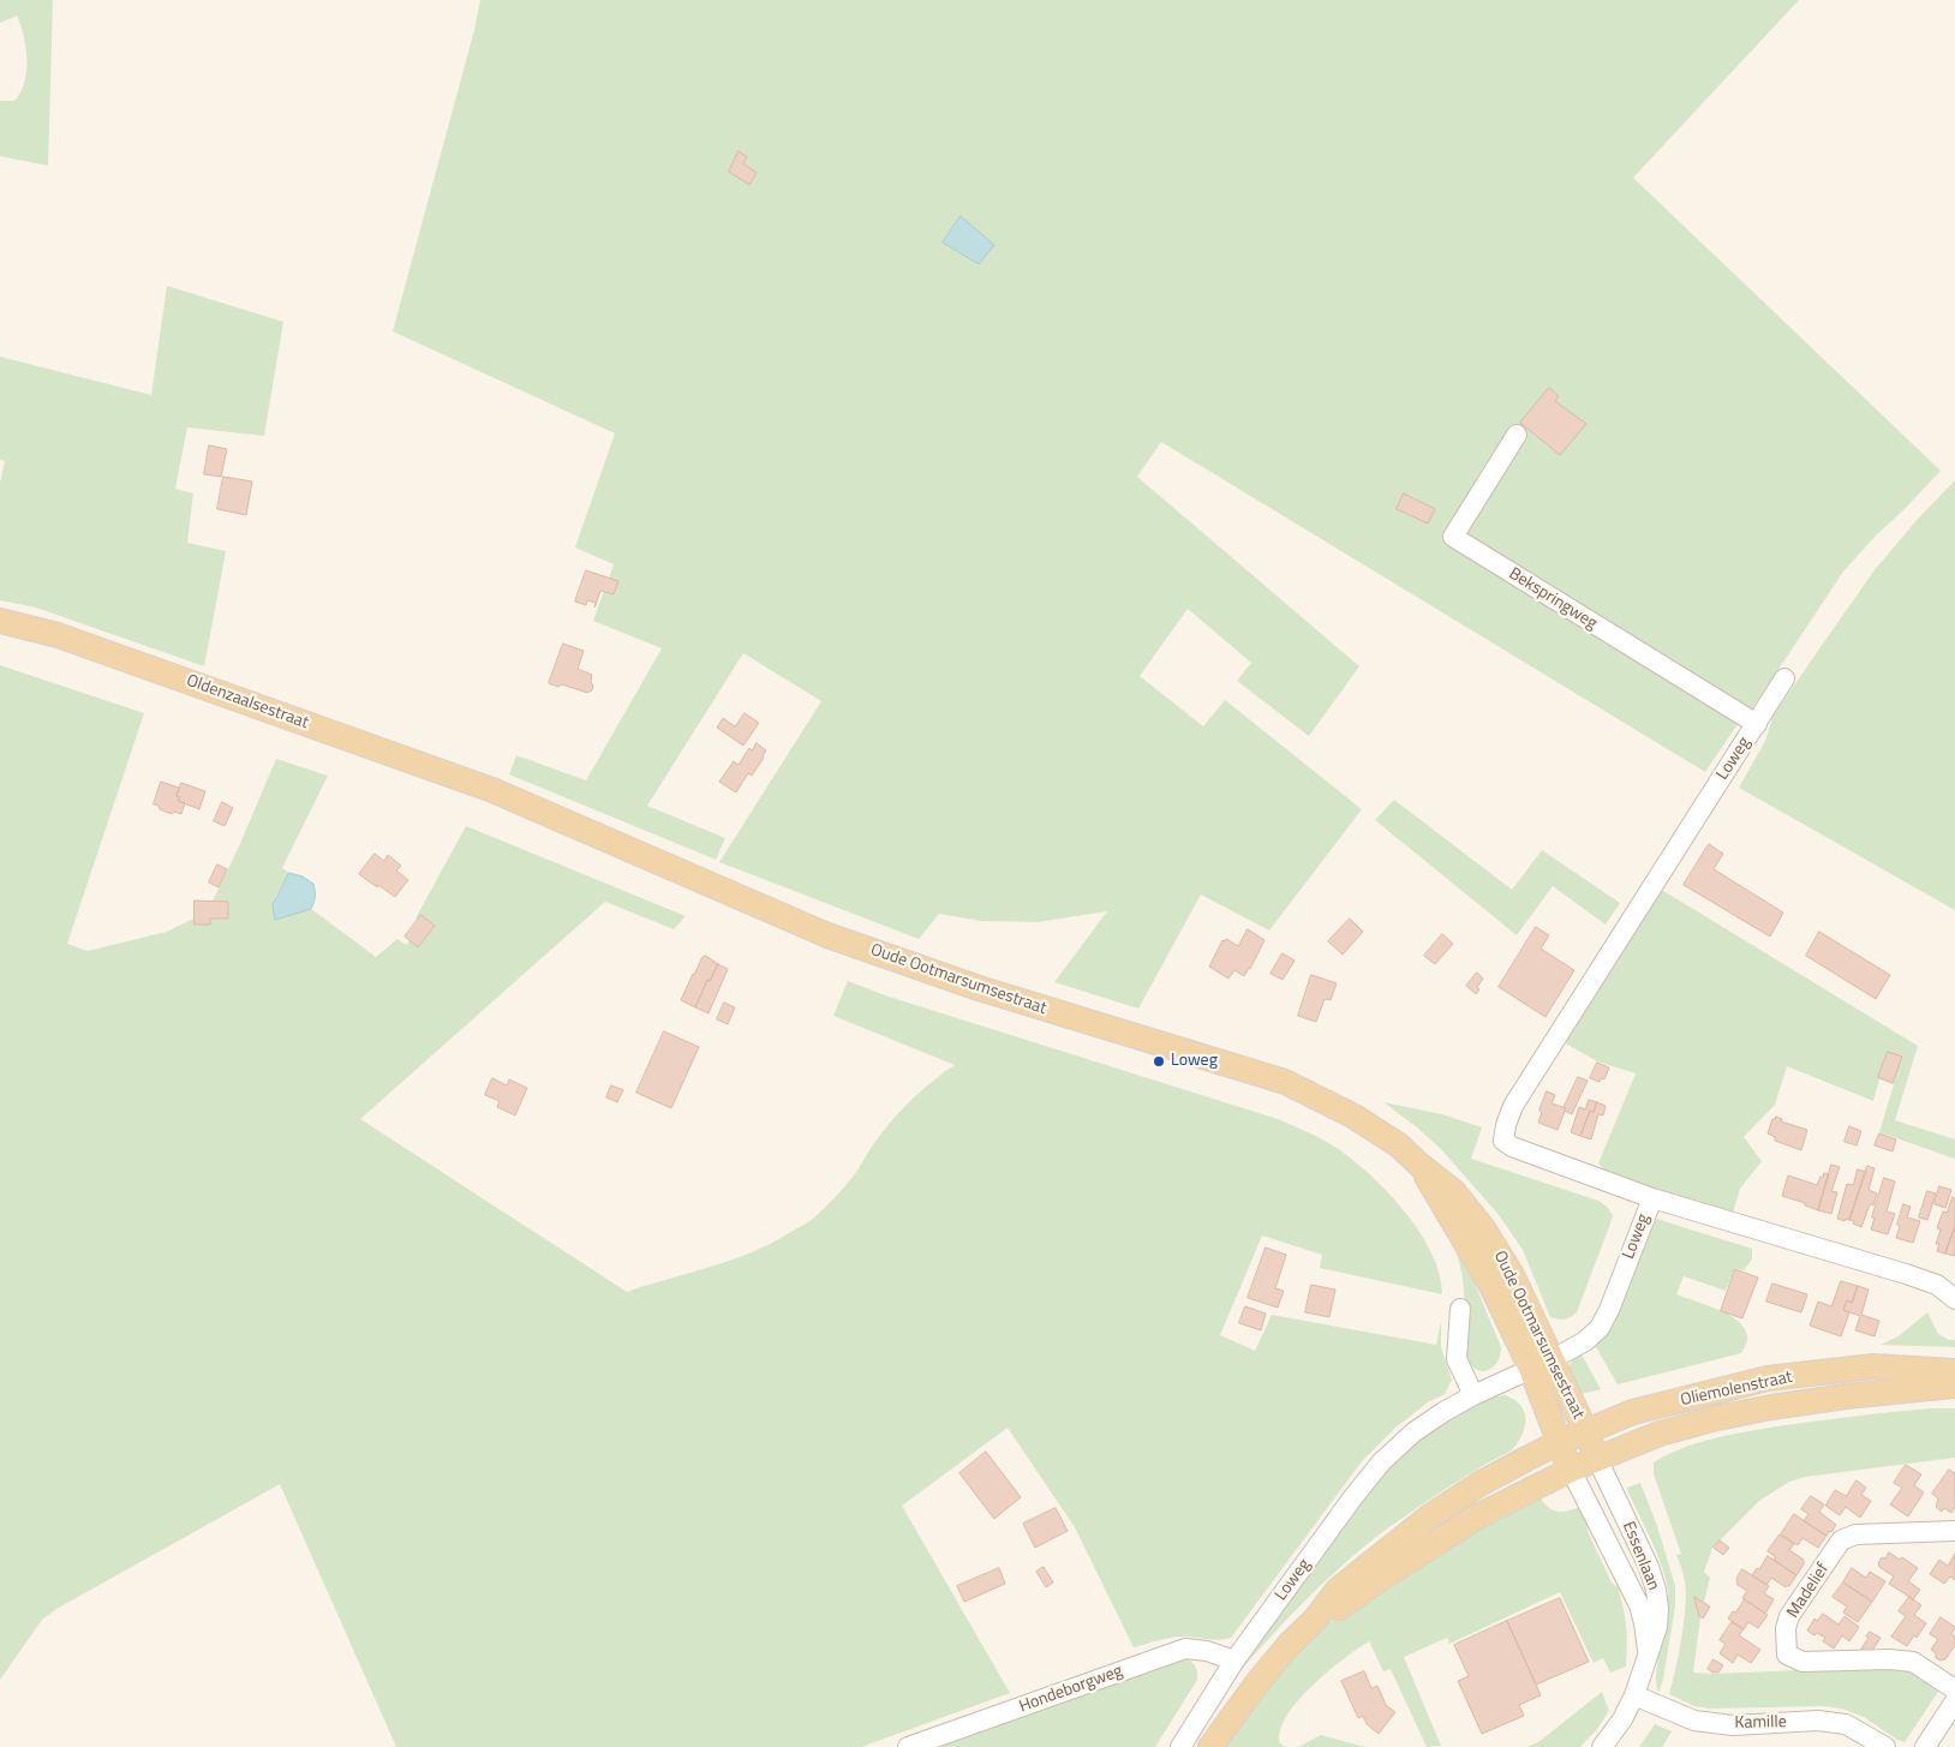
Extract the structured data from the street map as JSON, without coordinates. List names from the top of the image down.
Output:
{
  "streets": {
    "main road": ["Oldenzaalsestraat", "Oude Ootmarsumsestraat", "Oliemolenstraat"],
    "street": [
      "Bekspringweg",
      "Loweg",
      "Essenlaan",
      "Madelief",
      "Hondeborgweg",
      "Kamille"
    ]
  },
  "crossings": [
    ["Bekspringweg", "Loweg"],
    ["Oldenzaalsestraat", "Oude Ootmarsumsestraat"],
    ["Loweg", "Oude Ootmarsumsestraat"],
    ["Loweg", "Hondeborgweg"],
    ["Oude Ootmarsumsestraat", "Oliemolenstraat"],
    ["Oude Ootmarsumsestraat", "Essenlaan"],
    ["Oliemolenstraat", "Essenlaan"],
    ["Essenlaan", "Kamille"]
  ],
  "places": ["Loweg"]
}
